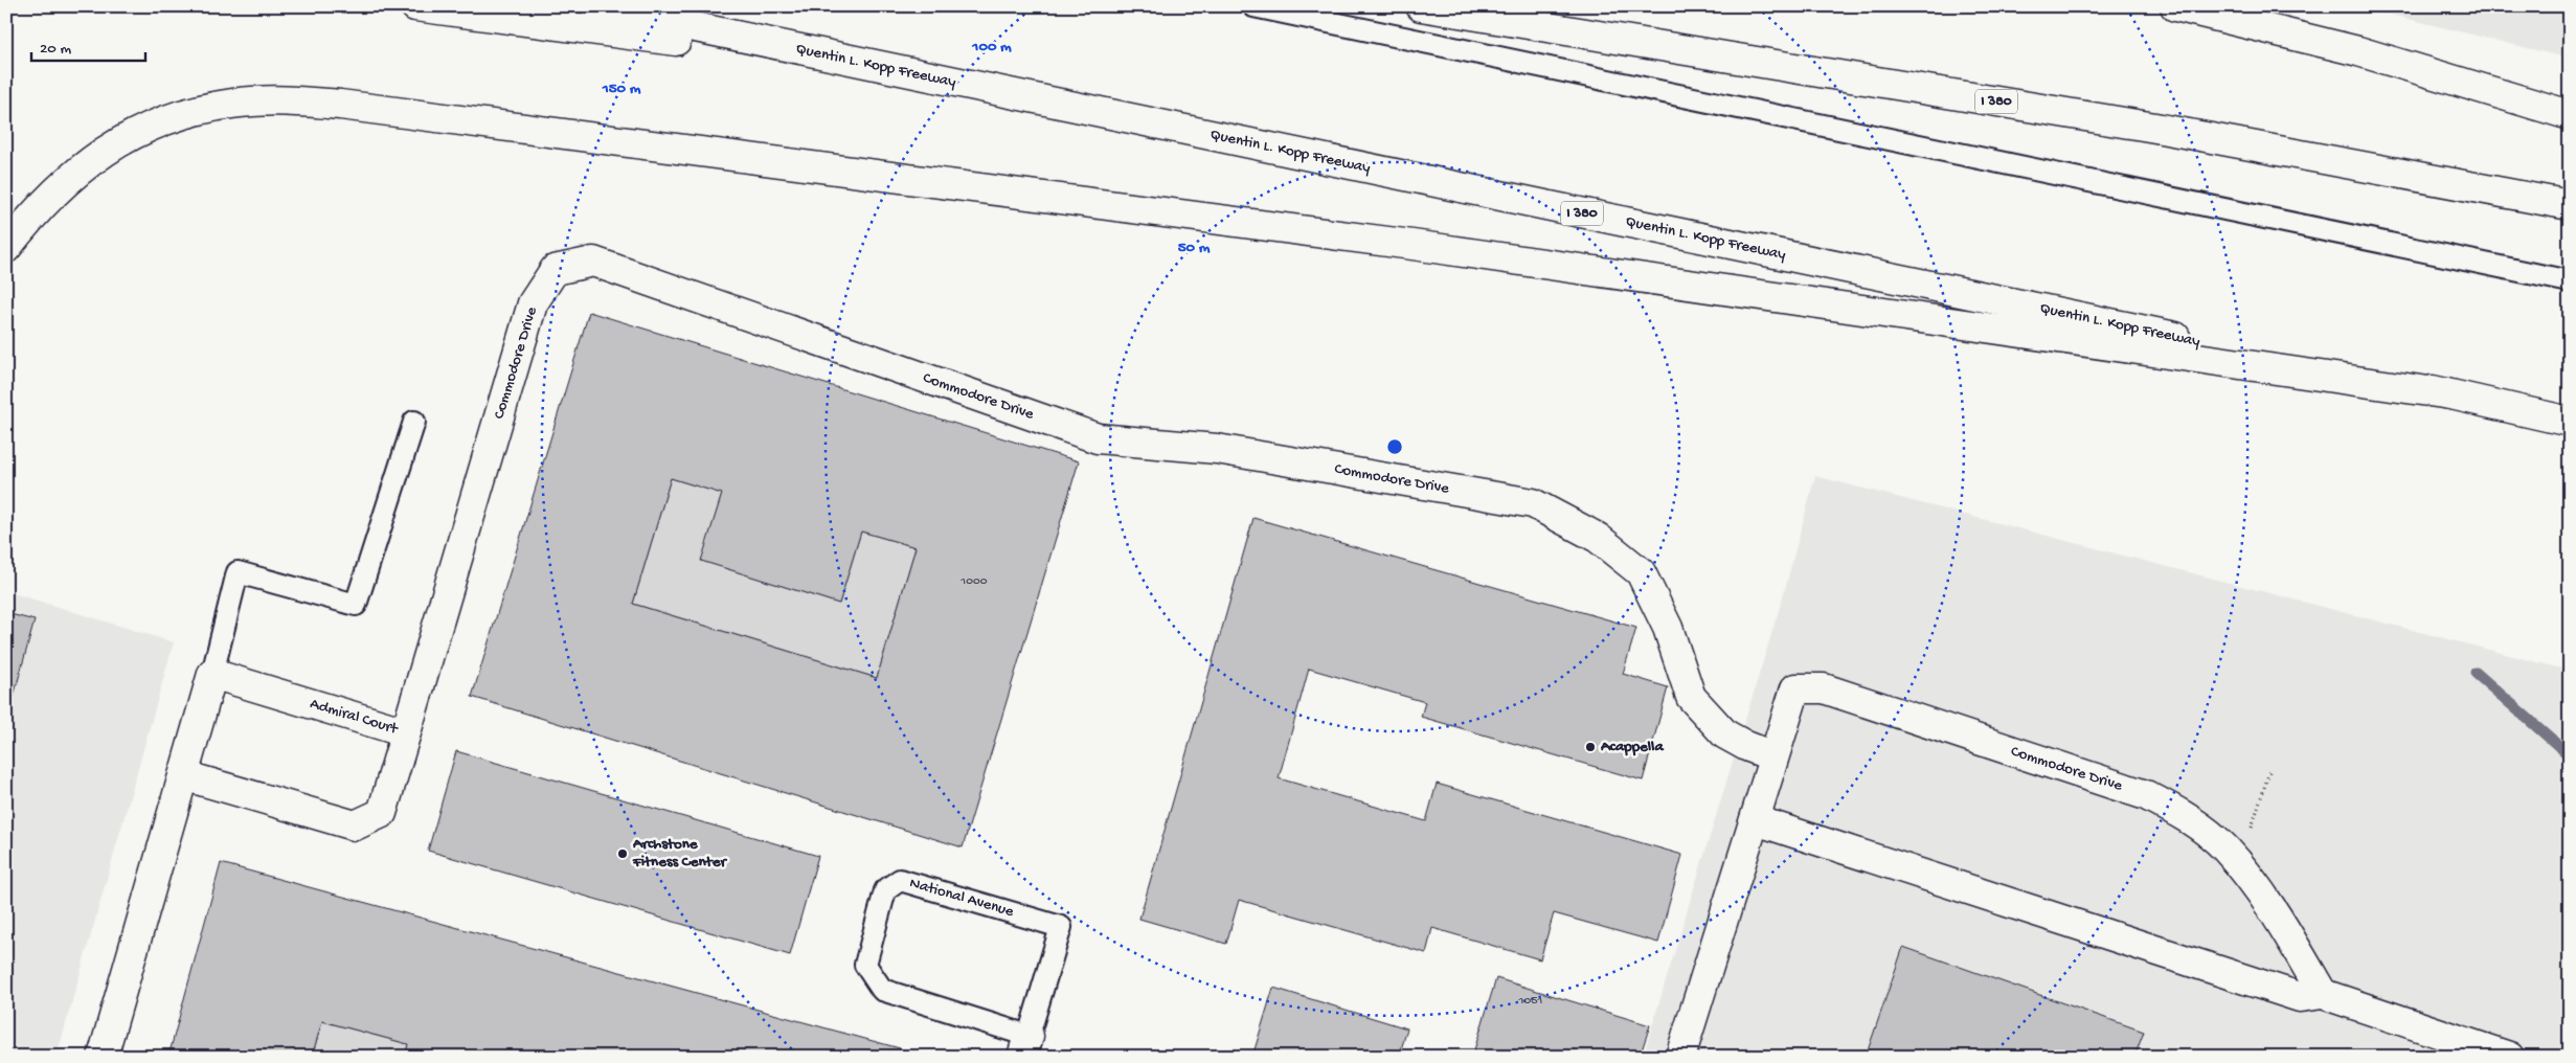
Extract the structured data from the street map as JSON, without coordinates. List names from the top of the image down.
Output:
{
  "streets": {
    "main road": [
      "Quentin L. Kopp Freeway",
      "I 380",
      "Commodore Drive",
      "Admiral Court"
    ],
    "lane": ["National Avenue"]
  },
  "crossings": [
    ["Commodore Drive", "Admiral Court"]
  ],
  "places": ["Acappella", "Archstone Fitness Center"],
  "house_numbers": ["1000", "1051"],
  "scale_bar": "20 m",
  "rings": ["100 m", "150 m", "50 m"]
}
